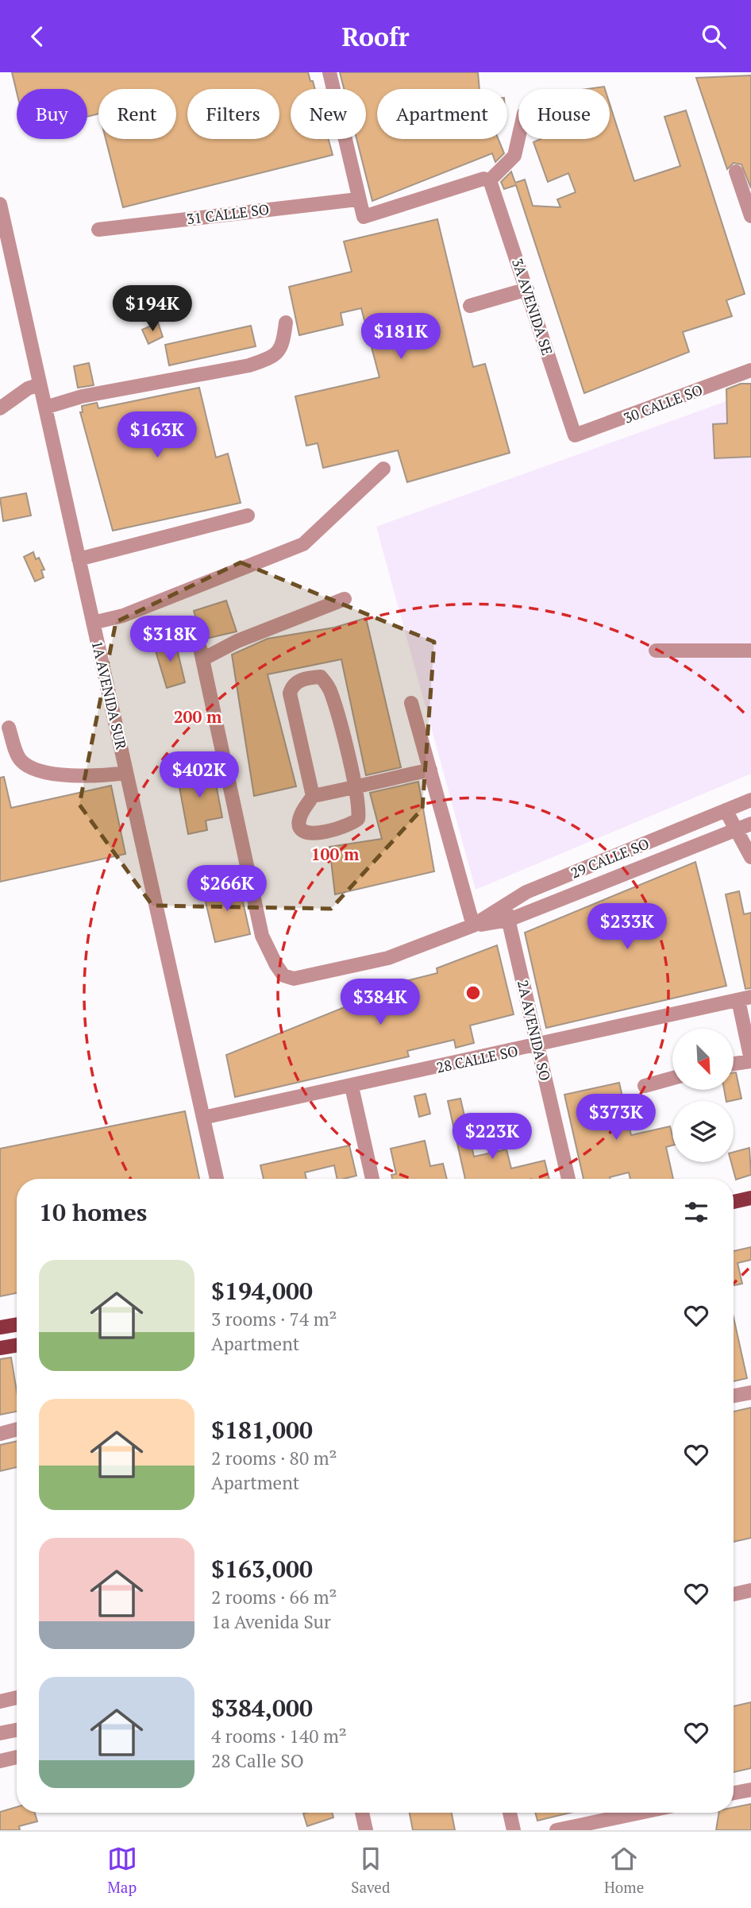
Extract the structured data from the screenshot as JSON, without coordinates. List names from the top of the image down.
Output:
{
  "streets": {
    "street": [
      "31 CALLE SO",
      "3A AVENIDA SE",
      "30 CALLE SO",
      "1A AVENIDA SUR",
      "29 CALLE SO",
      "2A AVENIDA SO",
      "28 CALLE SO"
    ]
  },
  "crossings": [
    ["3A AVENIDA SE", "30 CALLE SO"],
    ["1A AVENIDA SUR", "28 CALLE SO"],
    ["29 CALLE SO", "2A AVENIDA SO"],
    ["2A AVENIDA SO", "28 CALLE SO"]
  ],
  "north": "bottom right",
  "page": {
    "header": "Roofr",
    "chip": [
      "Buy",
      "Rent",
      "Filters",
      "New",
      "Apartment",
      "House"
    ],
    "price": [
      "$194K",
      "$181K",
      "$163K",
      "$318K",
      "$402K",
      "$266K",
      "$233K",
      "$384K",
      "$373K",
      "$223K"
    ],
    "heading": "10 homes",
    "list": [
      {
        "name": "$194,000",
        "note": "3 rooms · 74 m² · Apartment"
      },
      {
        "name": "$181,000",
        "note": "2 rooms · 80 m² · Apartment"
      },
      {
        "name": "$163,000",
        "note": "2 rooms · 66 m² · 1a Avenida Sur"
      },
      {
        "name": "$384,000",
        "note": "4 rooms · 140 m² · 28 Calle SO"
      }
    ],
    "tabs": ["Map", "Saved", "Home"]
  },
  "rings": ["200 m", "100 m"]
}
